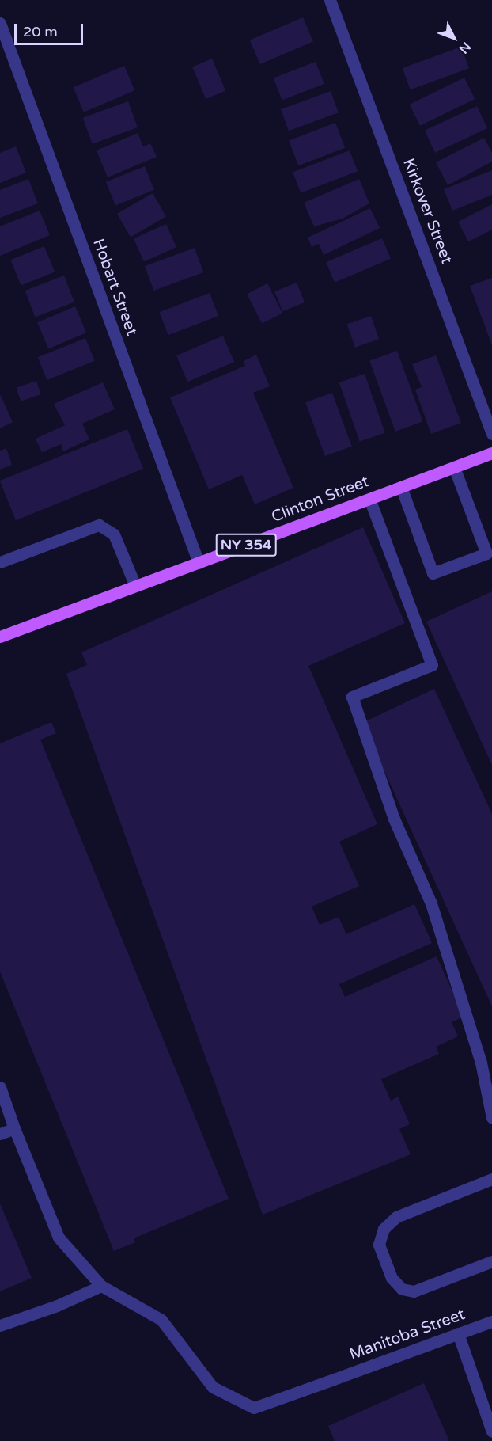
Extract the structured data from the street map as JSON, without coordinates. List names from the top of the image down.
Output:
{
  "streets": {
    "main road": ["Clinton Street", "NY 354"],
    "street": ["Kirkover Street", "Hobart Street", "Manitoba Street"]
  },
  "crossings": [
    ["Hobart Street", "Clinton Street"]
  ],
  "scale_bar": "20 m",
  "north": "bottom right"
}
